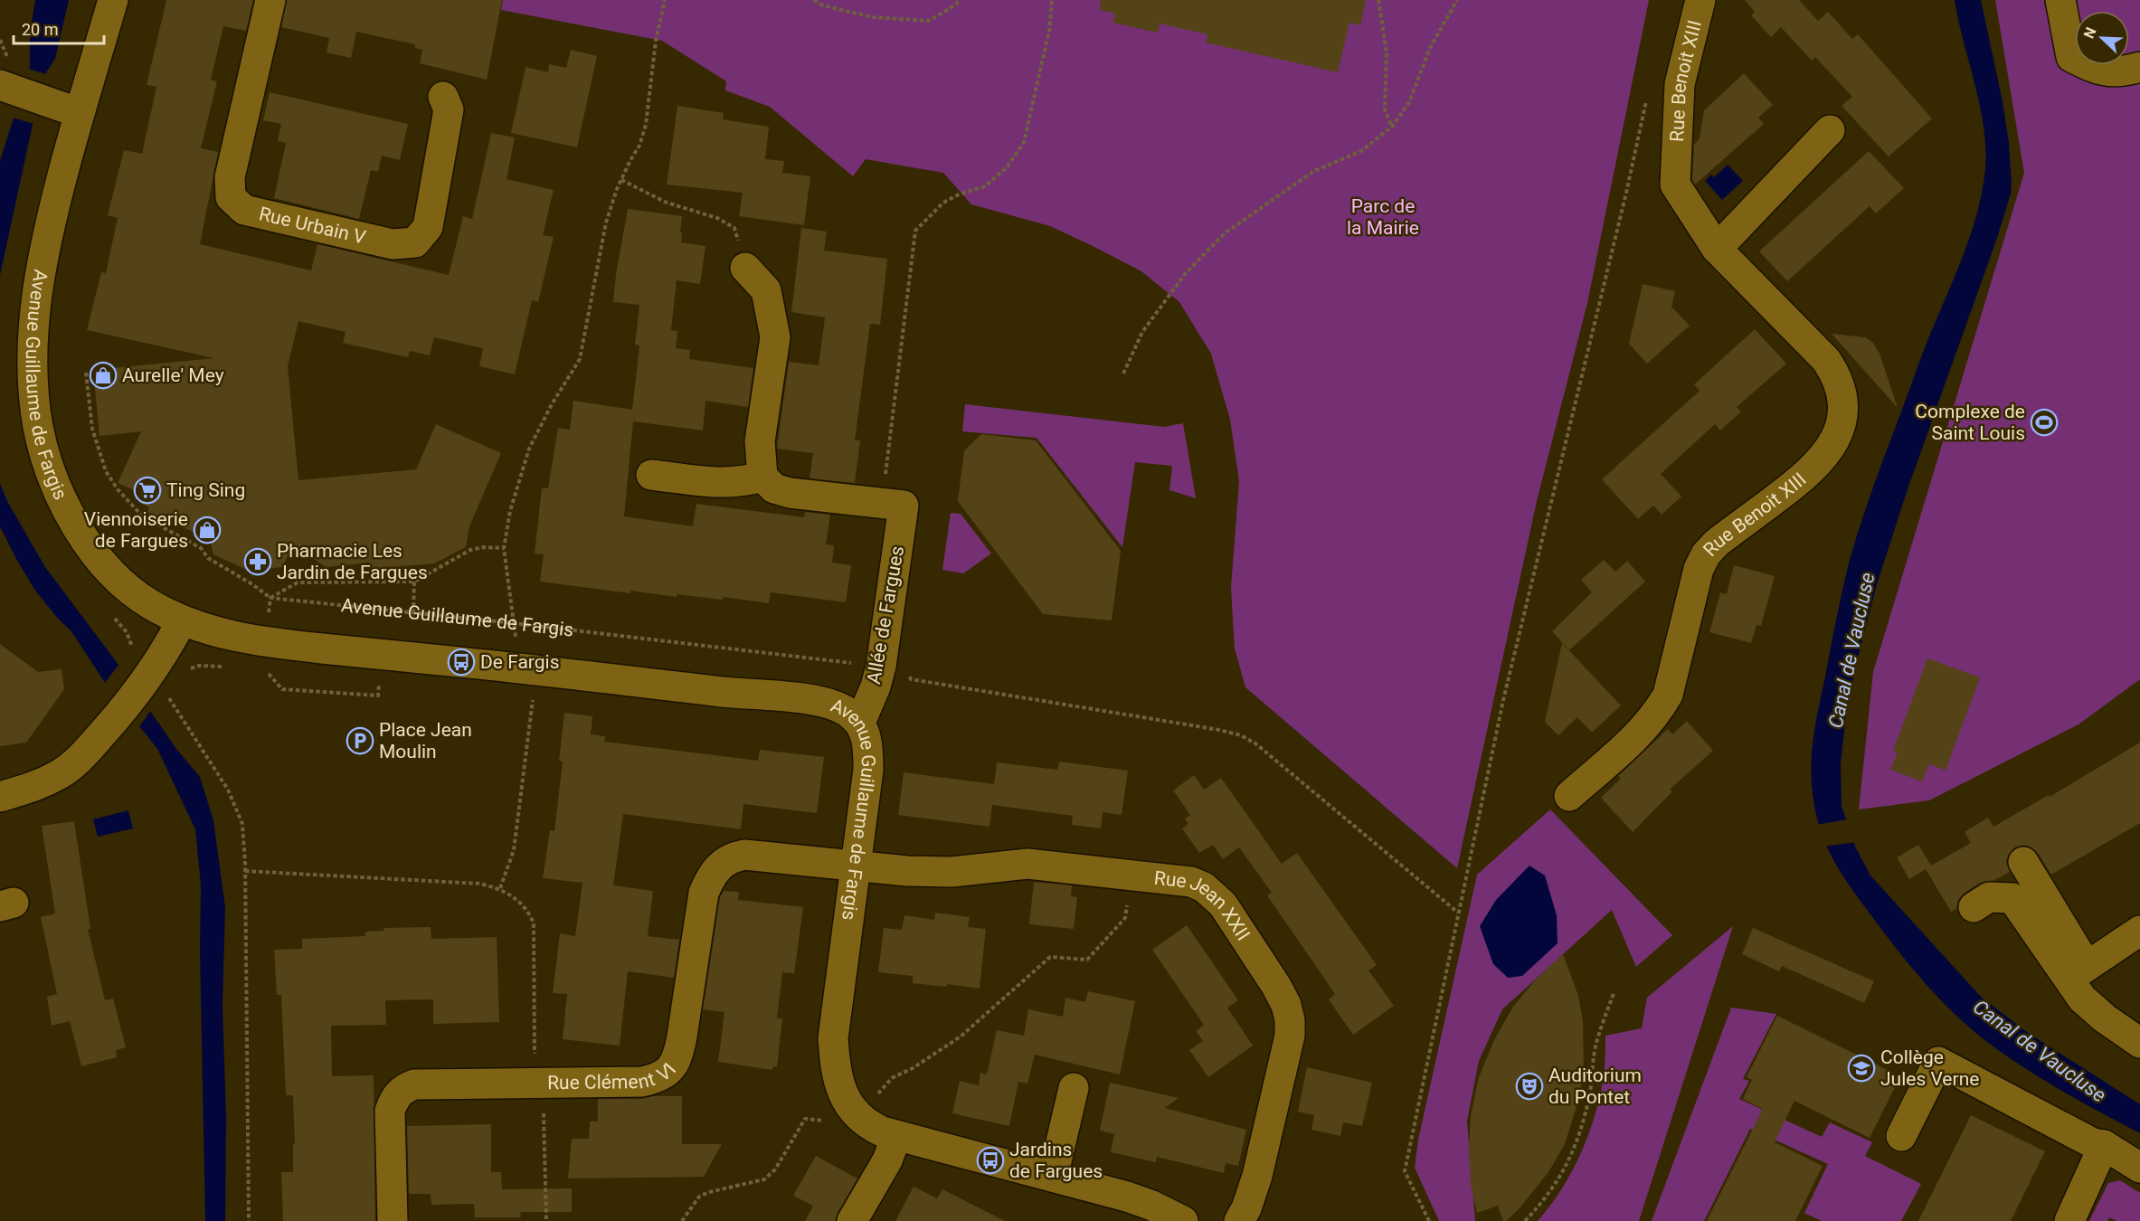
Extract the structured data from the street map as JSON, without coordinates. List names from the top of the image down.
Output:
{
  "streets": {
    "street": [
      "Rue Benoit XIII",
      "Rue Urbain V",
      "Avenue Guillaume de Fargis",
      "Allée de Fargues",
      "Rue Jean XXII",
      "Rue Clément VI"
    ]
  },
  "crossings": [
    ["Avenue Guillaume de Fargis", "Allée de Fargues"],
    ["Avenue Guillaume de Fargis", "Rue Jean XXII"],
    ["Avenue Guillaume de Fargis", "Rue Clément VI"],
    ["Rue Jean XXII", "Rue Clément VI"]
  ],
  "water": ["Canal de Vaucluse"],
  "parks": ["Parc de la Mairie"],
  "places": {
    "shop": ["Aurelle' Mey", "Viennoiserie de Fargues"],
    "sports": ["Complexe de Saint Louis"],
    "supermarket": ["Ting Sing"],
    "pharmacy": ["Pharmacie Les Jardin de Fargues"],
    "bus stop": ["De Fargis", "Jardins de Fargues"],
    "parking": ["Place Jean Moulin"],
    "school or university": ["Collège Jules Verne"],
    "theatre": ["Auditorium du Pontet"]
  },
  "scale_bar": "20 m",
  "north": "top left"
}
